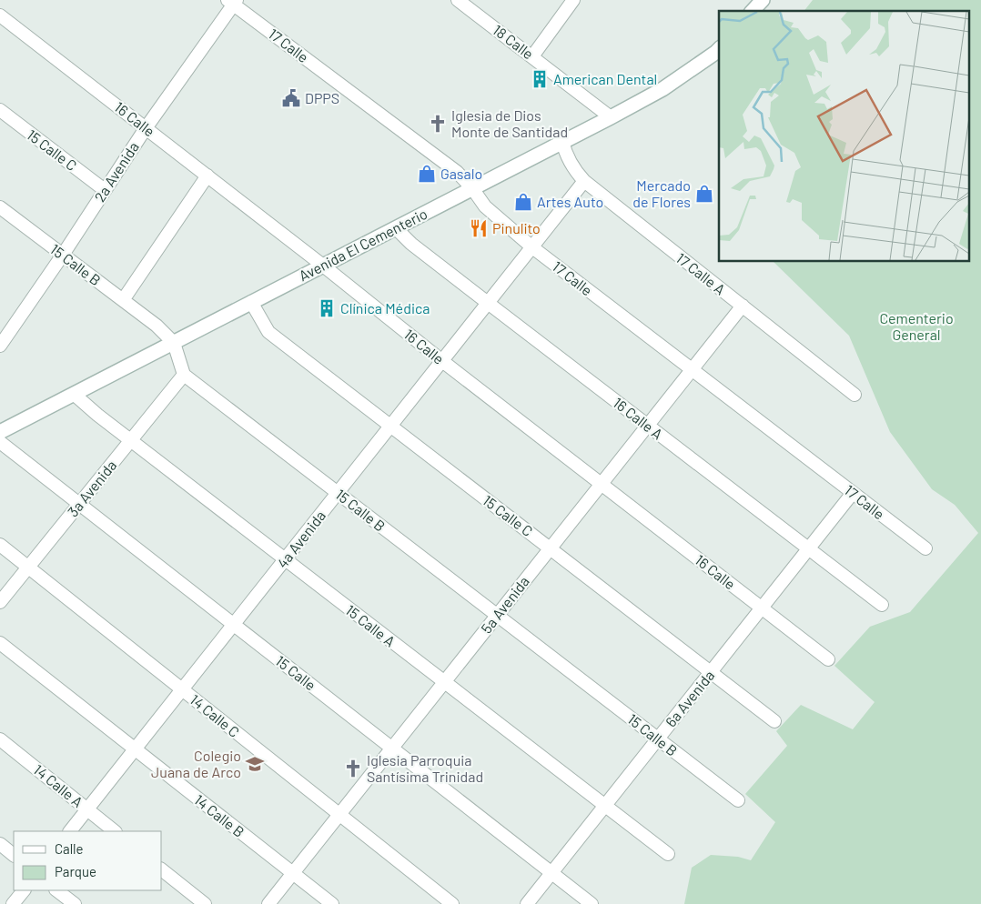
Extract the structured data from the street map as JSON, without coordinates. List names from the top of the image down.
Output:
{
  "streets": {
    "main road": ["Avenida El Cementerio"],
    "street": [
      "18 Calle",
      "17 Calle",
      "16 Calle",
      "15 Calle C",
      "2a Avenida",
      "15 Calle B",
      "17 Calle A",
      "16 Calle A",
      "3a Avenida",
      "4a Avenida",
      "5a Avenida",
      "15 Calle A",
      "15 Calle",
      "6a Avenida",
      "14 Calle C",
      "14 Calle A",
      "14 Calle B"
    ]
  },
  "crossings": [
    ["18 Calle", "Avenida El Cementerio"],
    ["17 Calle", "2a Avenida"],
    ["17 Calle", "Avenida El Cementerio"],
    ["17 Calle", "4a Avenida"],
    ["17 Calle", "5a Avenida"],
    ["17 Calle", "6a Avenida"],
    ["16 Calle", "2a Avenida"],
    ["16 Calle", "Avenida El Cementerio"],
    ["16 Calle", "4a Avenida"],
    ["16 Calle", "5a Avenida"],
    ["16 Calle", "6a Avenida"],
    ["15 Calle C", "2a Avenida"],
    ["15 Calle C", "Avenida El Cementerio"],
    ["15 Calle C", "4a Avenida"],
    ["15 Calle C", "5a Avenida"],
    ["15 Calle C", "6a Avenida"],
    ["2a Avenida", "15 Calle B"],
    ["Avenida El Cementerio", "15 Calle B"],
    ["Avenida El Cementerio", "17 Calle A"],
    ["Avenida El Cementerio", "16 Calle A"],
    ["Avenida El Cementerio", "15 Calle A"],
    ["15 Calle B", "3a Avenida"],
    ["15 Calle B", "4a Avenida"],
    ["15 Calle B", "5a Avenida"],
    ["15 Calle B", "6a Avenida"],
    ["17 Calle A", "4a Avenida"],
    ["17 Calle A", "5a Avenida"],
    ["16 Calle A", "4a Avenida"],
    ["16 Calle A", "5a Avenida"],
    ["16 Calle A", "6a Avenida"],
    ["3a Avenida", "15 Calle A"],
    ["3a Avenida", "15 Calle"],
    ["3a Avenida", "14 Calle C"],
    ["4a Avenida", "15 Calle A"],
    ["4a Avenida", "15 Calle"],
    ["4a Avenida", "14 Calle C"],
    ["4a Avenida", "14 Calle A"],
    ["4a Avenida", "14 Calle B"],
    ["5a Avenida", "15 Calle A"],
    ["5a Avenida", "15 Calle"],
    ["5a Avenida", "14 Calle C"],
    ["5a Avenida", "14 Calle B"],
    ["15 Calle A", "6a Avenida"],
    ["15 Calle", "6a Avenida"]
  ],
  "parks": ["Cementerio General"],
  "places": {
    "building": ["American Dental", "Clínica Médica"],
    "public building": ["DPPS"],
    "church": ["Iglesia de Dios Monte de Santidad", "Iglesia Parroquia Santísima Trinidad"],
    "shop": ["Gasalo", "Mercado de Flores", "Artes Auto"],
    "restaurant": ["Pinulito"],
    "school or university": ["Colegio Juana de Arco"]
  },
  "legend": ["Calle", "Parque"]
}
